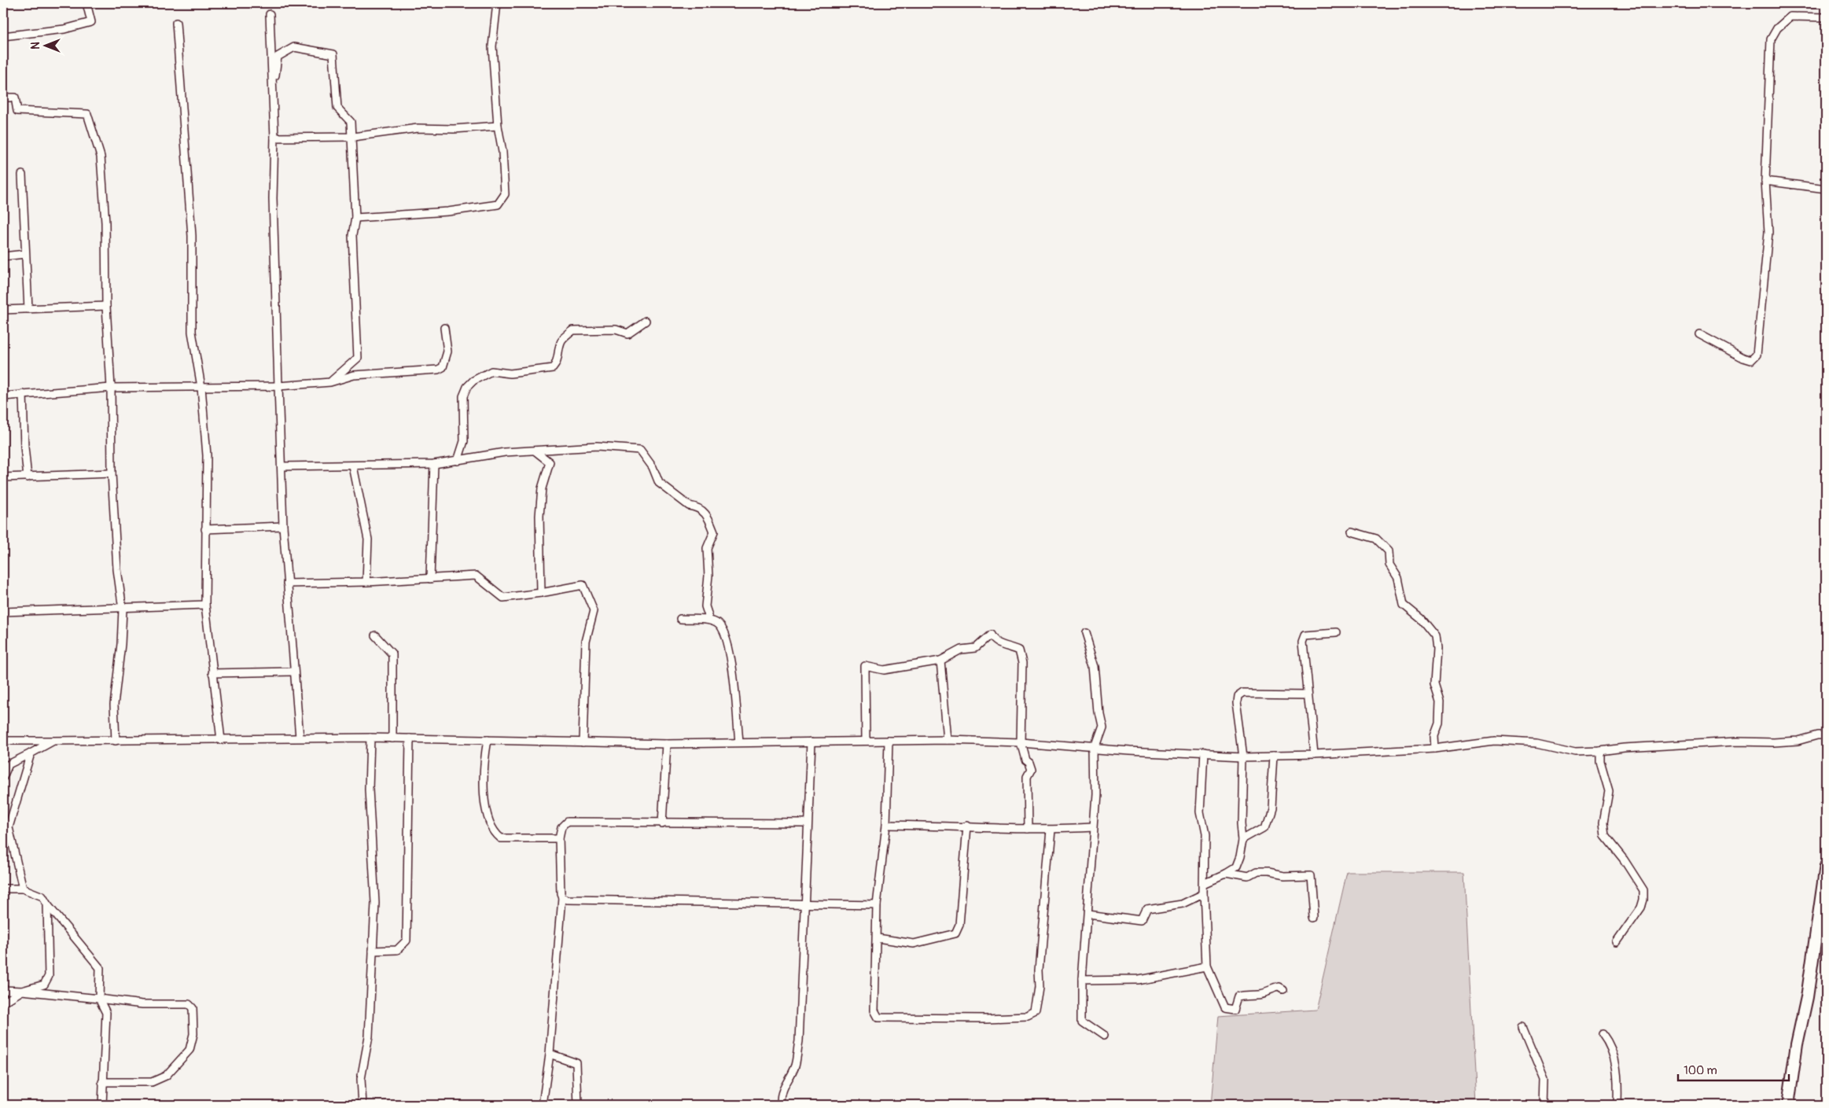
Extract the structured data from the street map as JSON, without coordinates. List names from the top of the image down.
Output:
{
  "scale_bar": "100 m",
  "north": "left"
}
